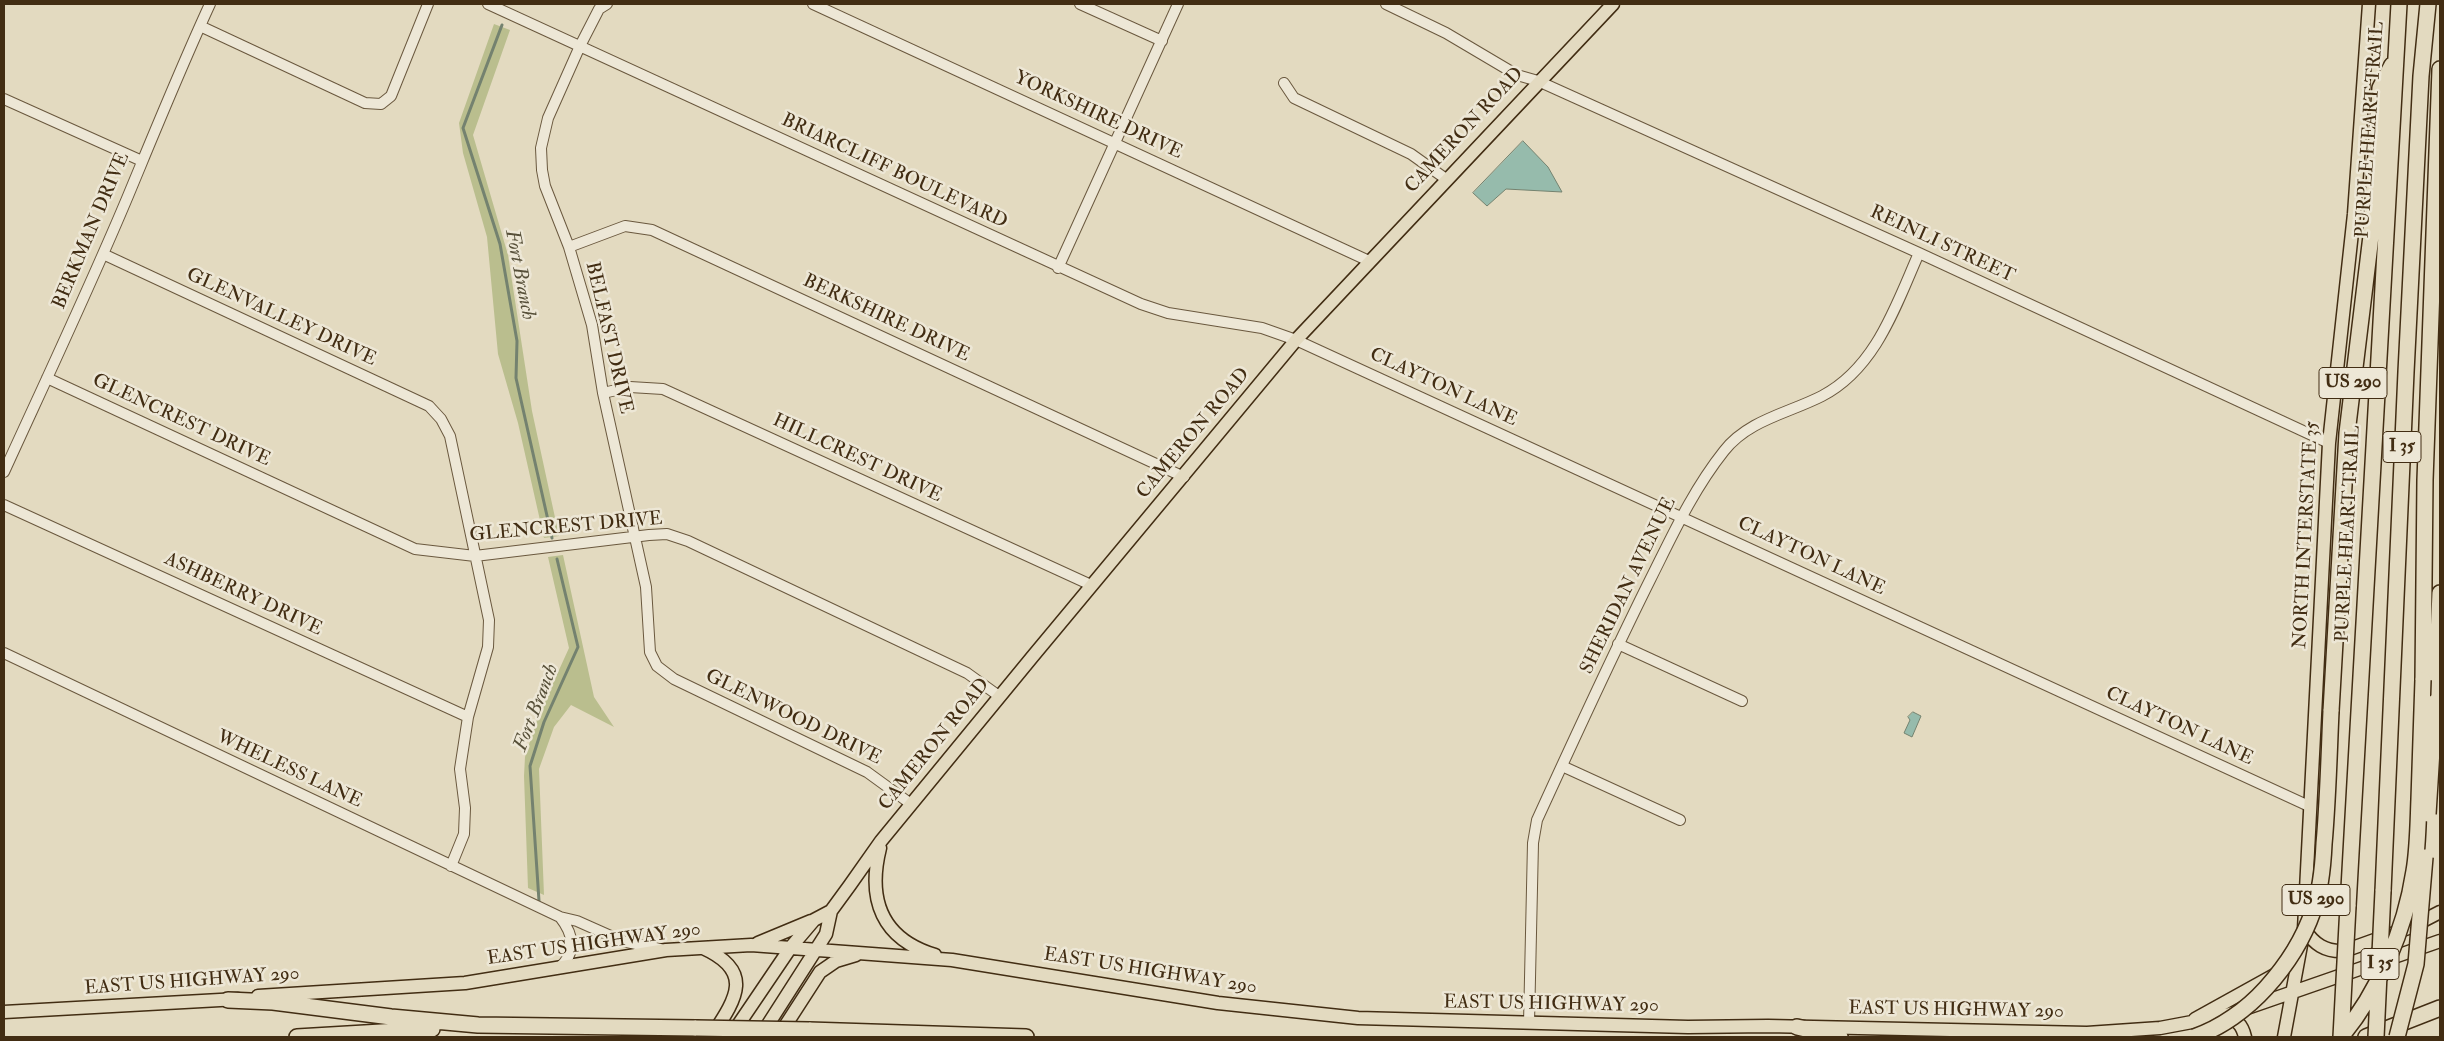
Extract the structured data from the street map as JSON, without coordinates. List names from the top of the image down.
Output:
{
  "streets": {
    "highway": ["PURPLE HEART TRAIL", "US 290", "I 35"],
    "main road": ["CAMERON ROAD", "NORTH INTERSTATE 35", "EAST US HIGHWAY 290"],
    "street": [
      "YORKSHIRE DRIVE",
      "BRIARCLIFF BOULEVARD",
      "BERKMAN DRIVE",
      "REINLI STREET",
      "GLENVALLEY DRIVE",
      "BERKSHIRE DRIVE",
      "BELFAST DRIVE",
      "CLAYTON LANE",
      "GLENCREST DRIVE",
      "HILLCREST DRIVE",
      "SHERIDAN AVENUE",
      "ASHBERRY DRIVE",
      "GLENWOOD DRIVE",
      "WHELESS LANE"
    ]
  },
  "crossings": [
    ["YORKSHIRE DRIVE", "CAMERON ROAD"],
    ["PURPLE HEART TRAIL", "US 290"],
    ["CAMERON ROAD", "BRIARCLIFF BOULEVARD"],
    ["CAMERON ROAD", "REINLI STREET"],
    ["CAMERON ROAD", "BERKSHIRE DRIVE"],
    ["CAMERON ROAD", "CLAYTON LANE"],
    ["CAMERON ROAD", "GLENCREST DRIVE"],
    ["CAMERON ROAD", "HILLCREST DRIVE"],
    ["CAMERON ROAD", "GLENWOOD DRIVE"],
    ["CAMERON ROAD", "EAST US HIGHWAY 290"],
    ["BRIARCLIFF BOULEVARD", "BELFAST DRIVE"],
    ["BRIARCLIFF BOULEVARD", "CLAYTON LANE"],
    ["BERKMAN DRIVE", "GLENVALLEY DRIVE"],
    ["BERKMAN DRIVE", "GLENCREST DRIVE"],
    ["REINLI STREET", "NORTH INTERSTATE 35"],
    ["REINLI STREET", "SHERIDAN AVENUE"],
    ["GLENVALLEY DRIVE", "GLENCREST DRIVE"],
    ["BERKSHIRE DRIVE", "BELFAST DRIVE"],
    ["BELFAST DRIVE", "GLENCREST DRIVE"],
    ["BELFAST DRIVE", "HILLCREST DRIVE"],
    ["BELFAST DRIVE", "GLENWOOD DRIVE"],
    ["CLAYTON LANE", "NORTH INTERSTATE 35"],
    ["CLAYTON LANE", "SHERIDAN AVENUE"],
    ["NORTH INTERSTATE 35", "EAST US HIGHWAY 290"],
    ["SHERIDAN AVENUE", "EAST US HIGHWAY 290"],
    ["WHELESS LANE", "EAST US HIGHWAY 290"]
  ],
  "water": ["Fort Branch"]
}
